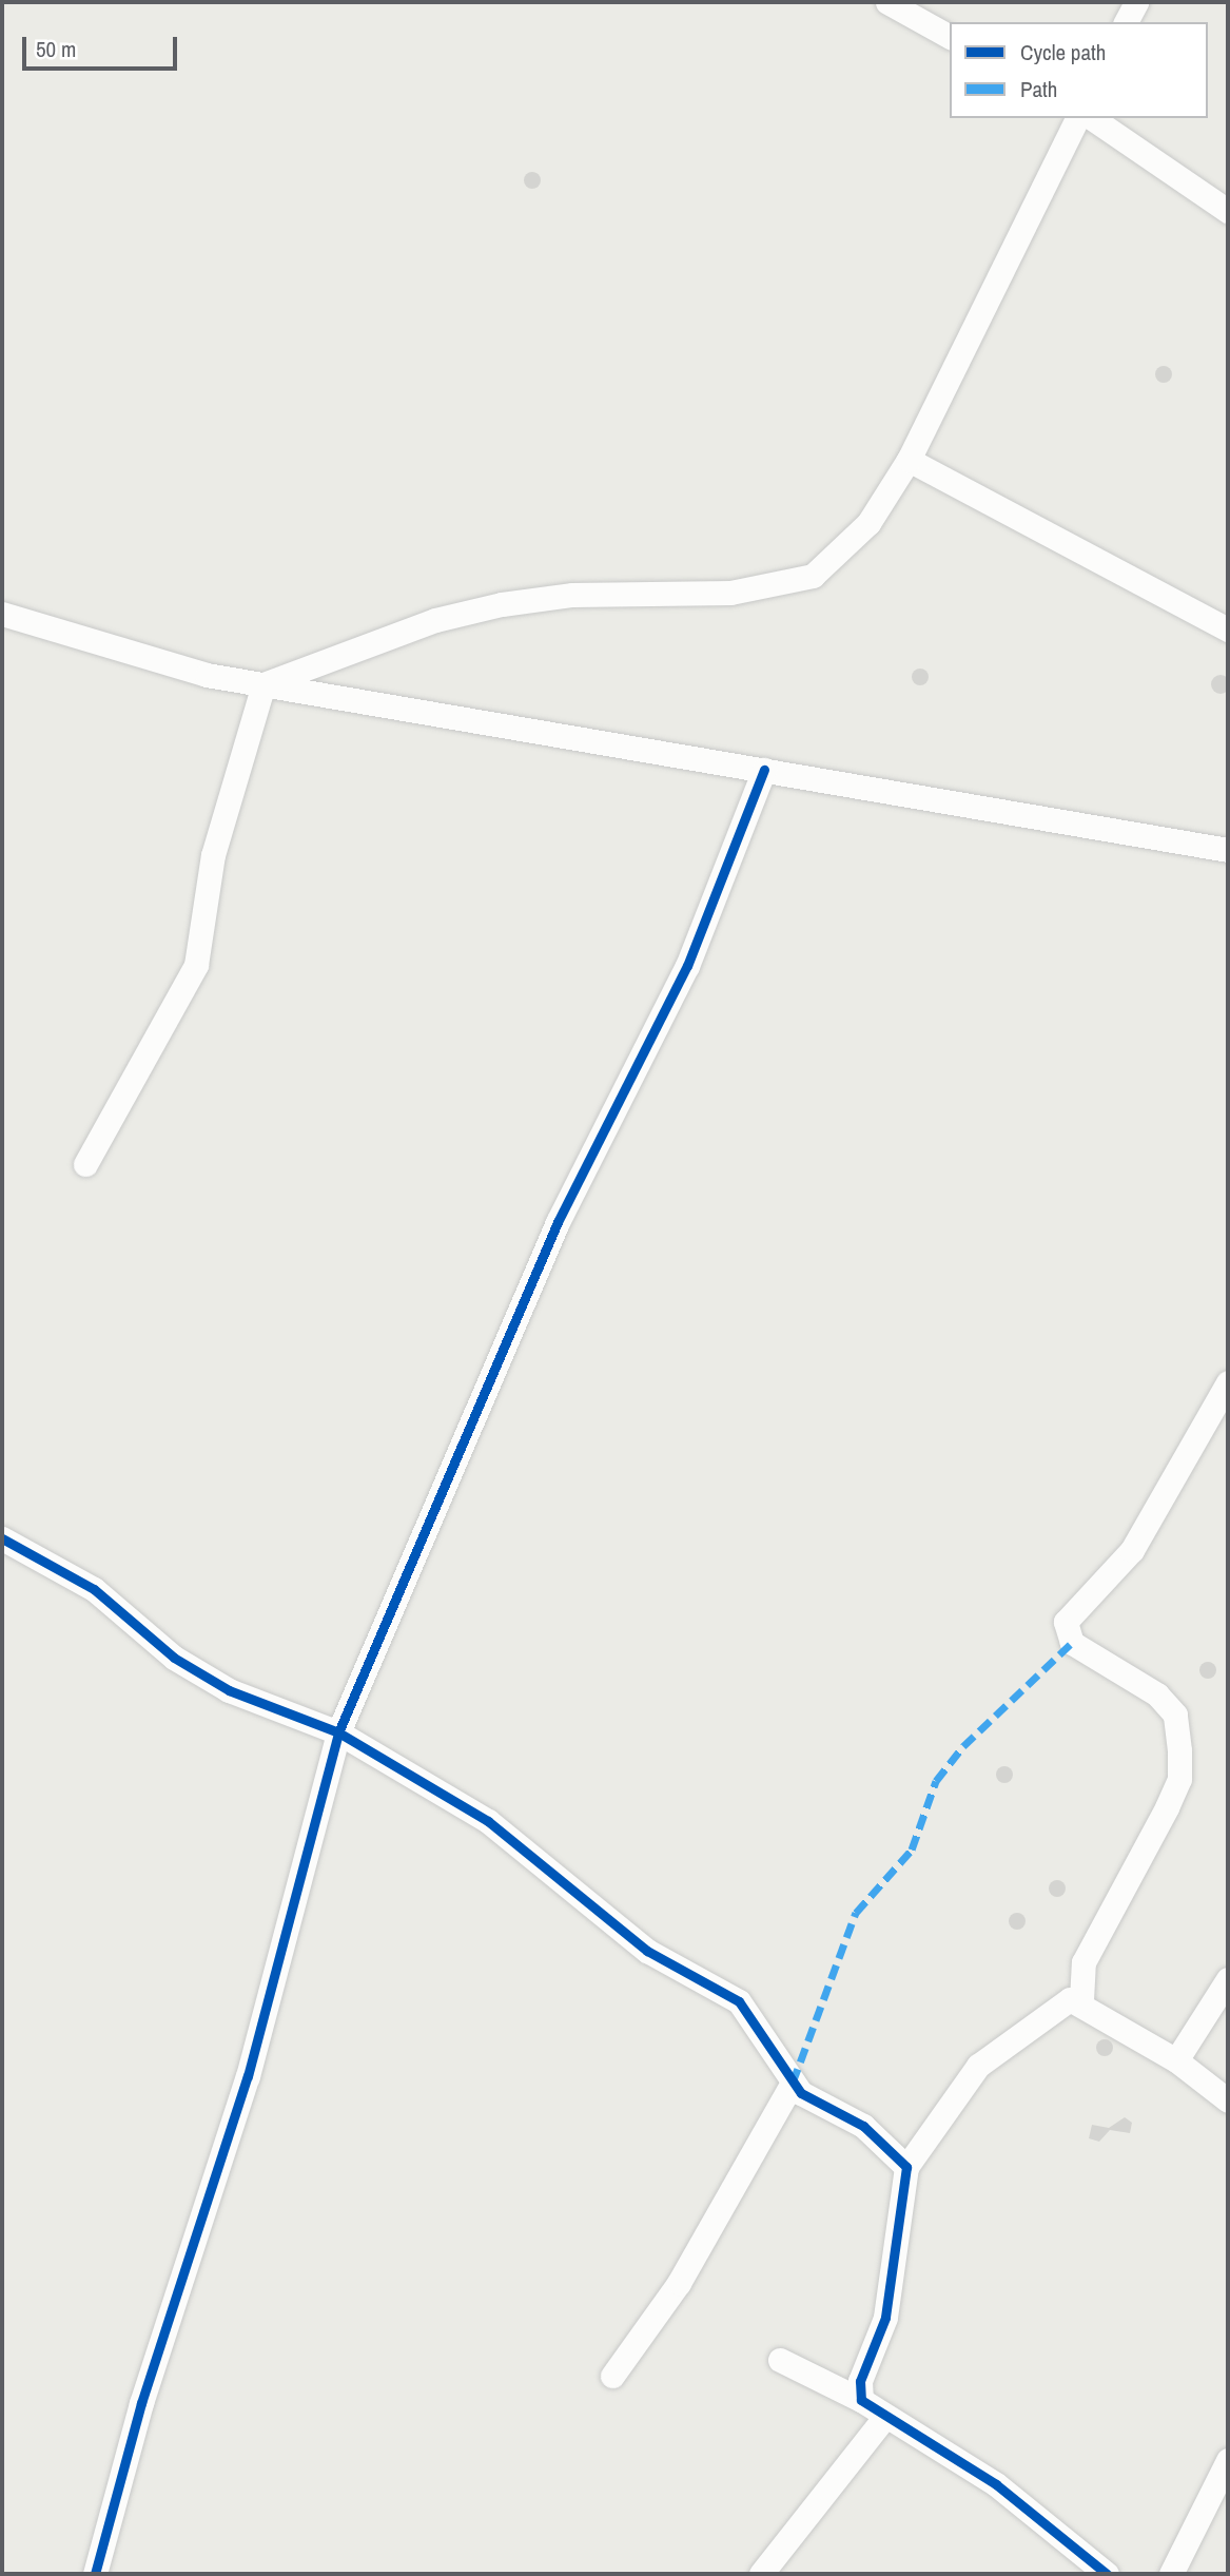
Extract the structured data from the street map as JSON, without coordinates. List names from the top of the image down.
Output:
{
  "legend": ["Cycle path", "Path"],
  "scale_bar": "50 m"
}
